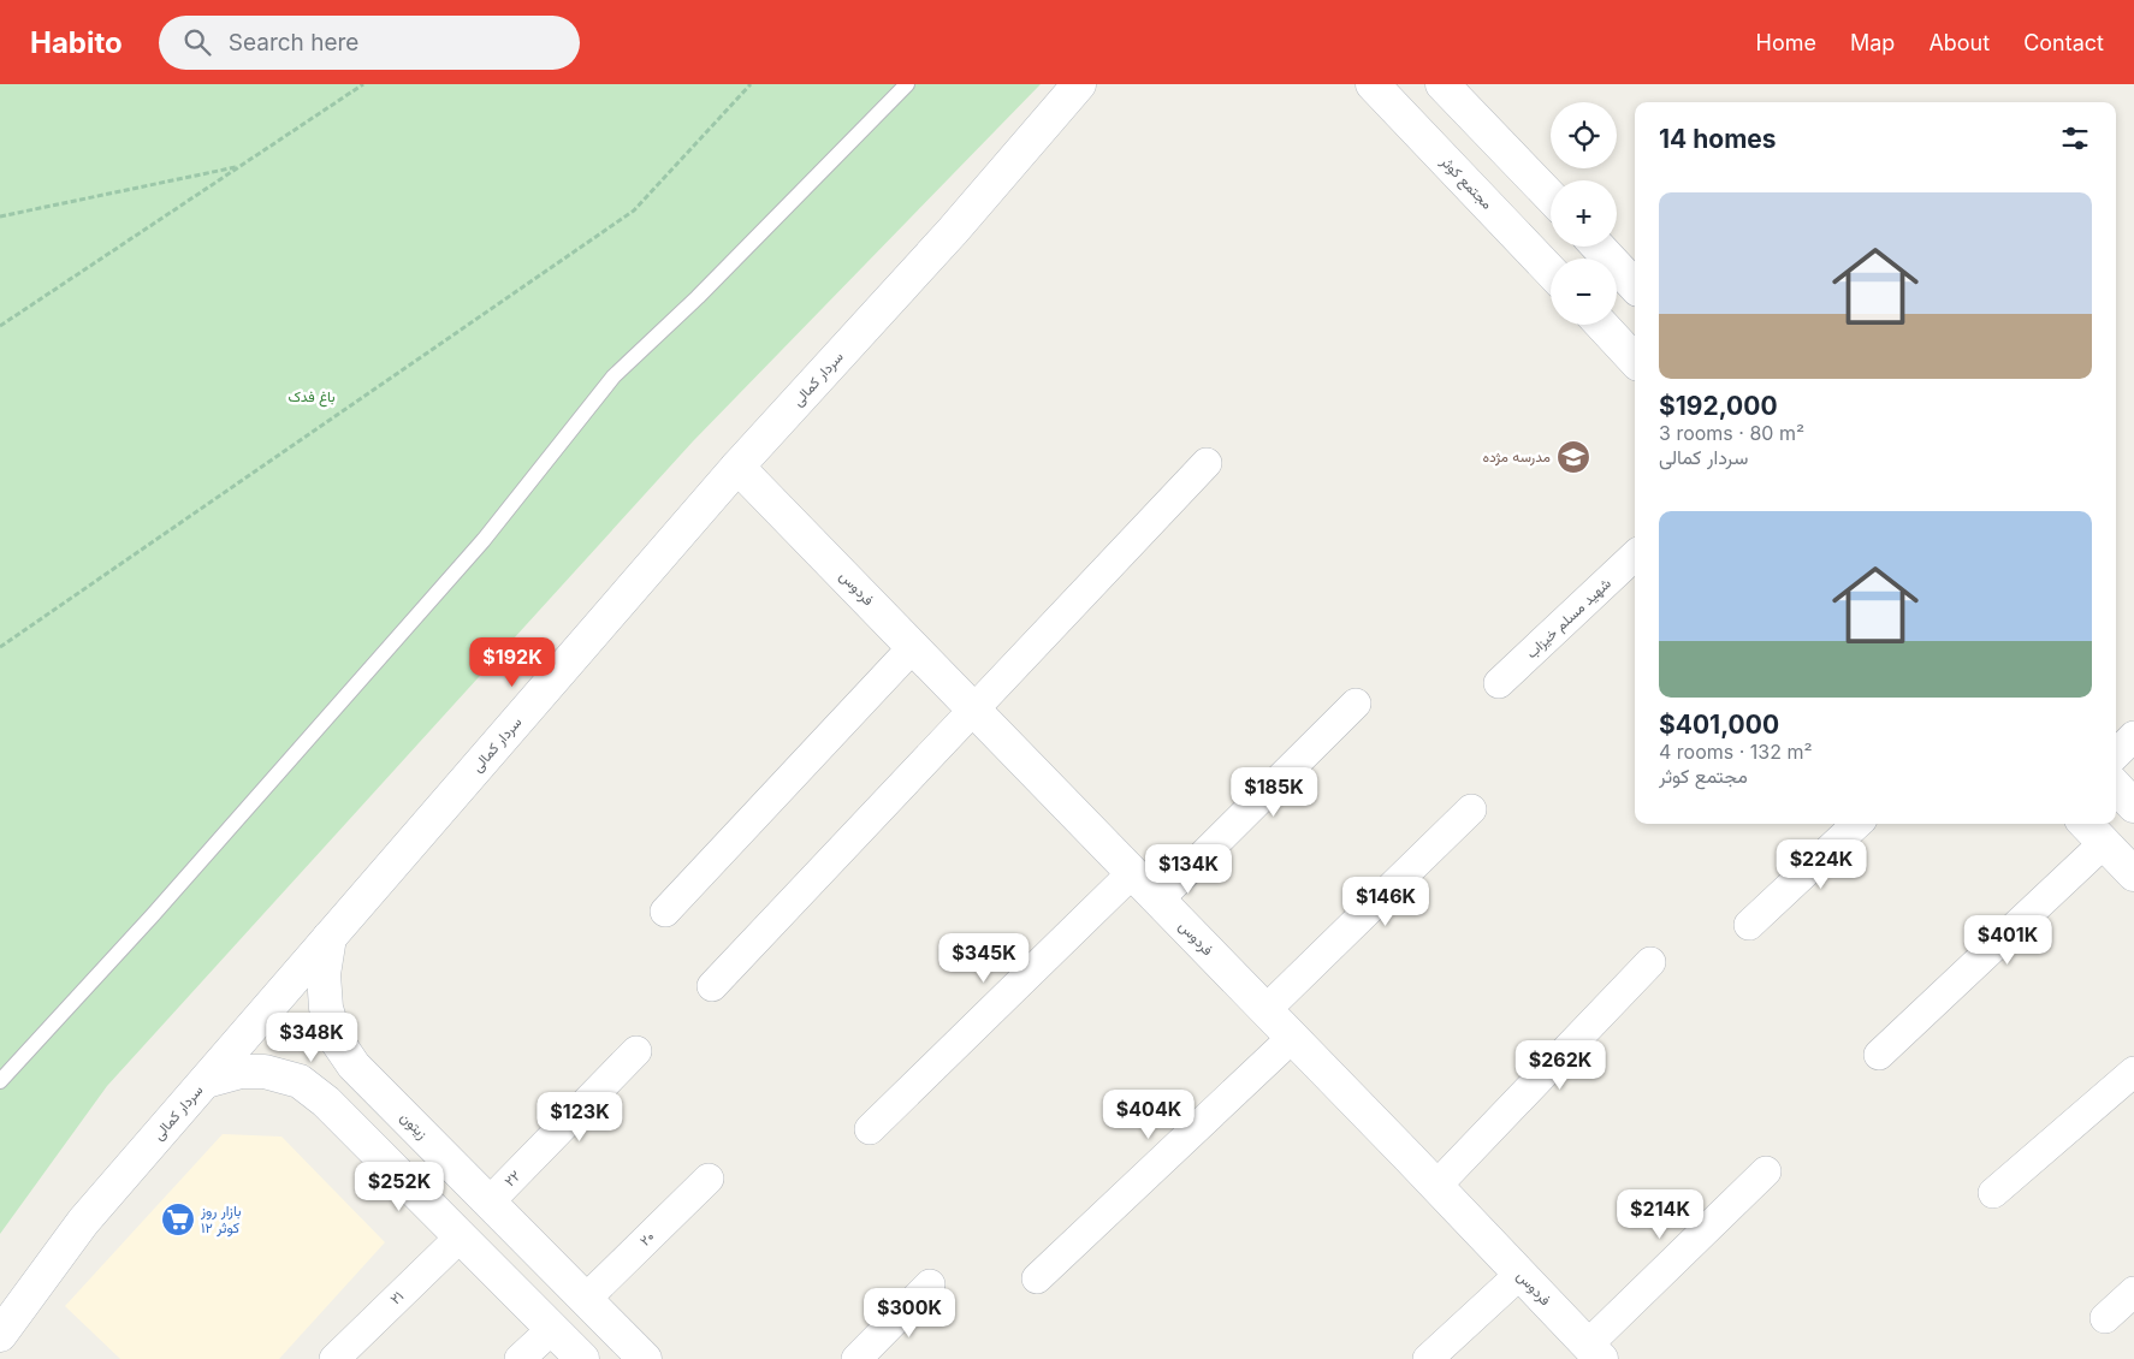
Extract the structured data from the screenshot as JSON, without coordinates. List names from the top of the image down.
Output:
{
  "streets": {
    "street": [
      "مجتمع کوثر",
      "سردار کمالی",
      "فردوس",
      "شهید مسلم خیزاب",
      "زیتون",
      "۲۲",
      "۲۰",
      "۲۱"
    ]
  },
  "crossings": [
    ["سردار کمالی", "فردوس"],
    ["سردار کمالی", "زیتون"],
    ["زیتون", "۲۲"],
    ["زیتون", "۲۰"]
  ],
  "parks": ["باغ فدک"],
  "places": {
    "school or university": ["مدرسه مژده"],
    "supermarket": ["بازار روز کوثر ١٢"]
  },
  "page": {
    "header": "Habito",
    "search": "Search here",
    "nav": [
      "Home",
      "Map",
      "About",
      "Contact"
    ],
    "map_buttons": ["+", "−"],
    "heading": "14 homes",
    "list": [
      {
        "name": "$192,000",
        "note": "3 rooms · 80 m² · سردار کمالی"
      },
      {
        "name": "$401,000",
        "note": "4 rooms · 132 m² · مجتمع کوثر"
      }
    ],
    "price": [
      "$192K",
      "$185K",
      "$224K",
      "$134K",
      "$146K",
      "$401K",
      "$345K",
      "$348K",
      "$262K",
      "$404K",
      "$123K",
      "$252K",
      "$214K",
      "$300K"
    ]
  }
}
